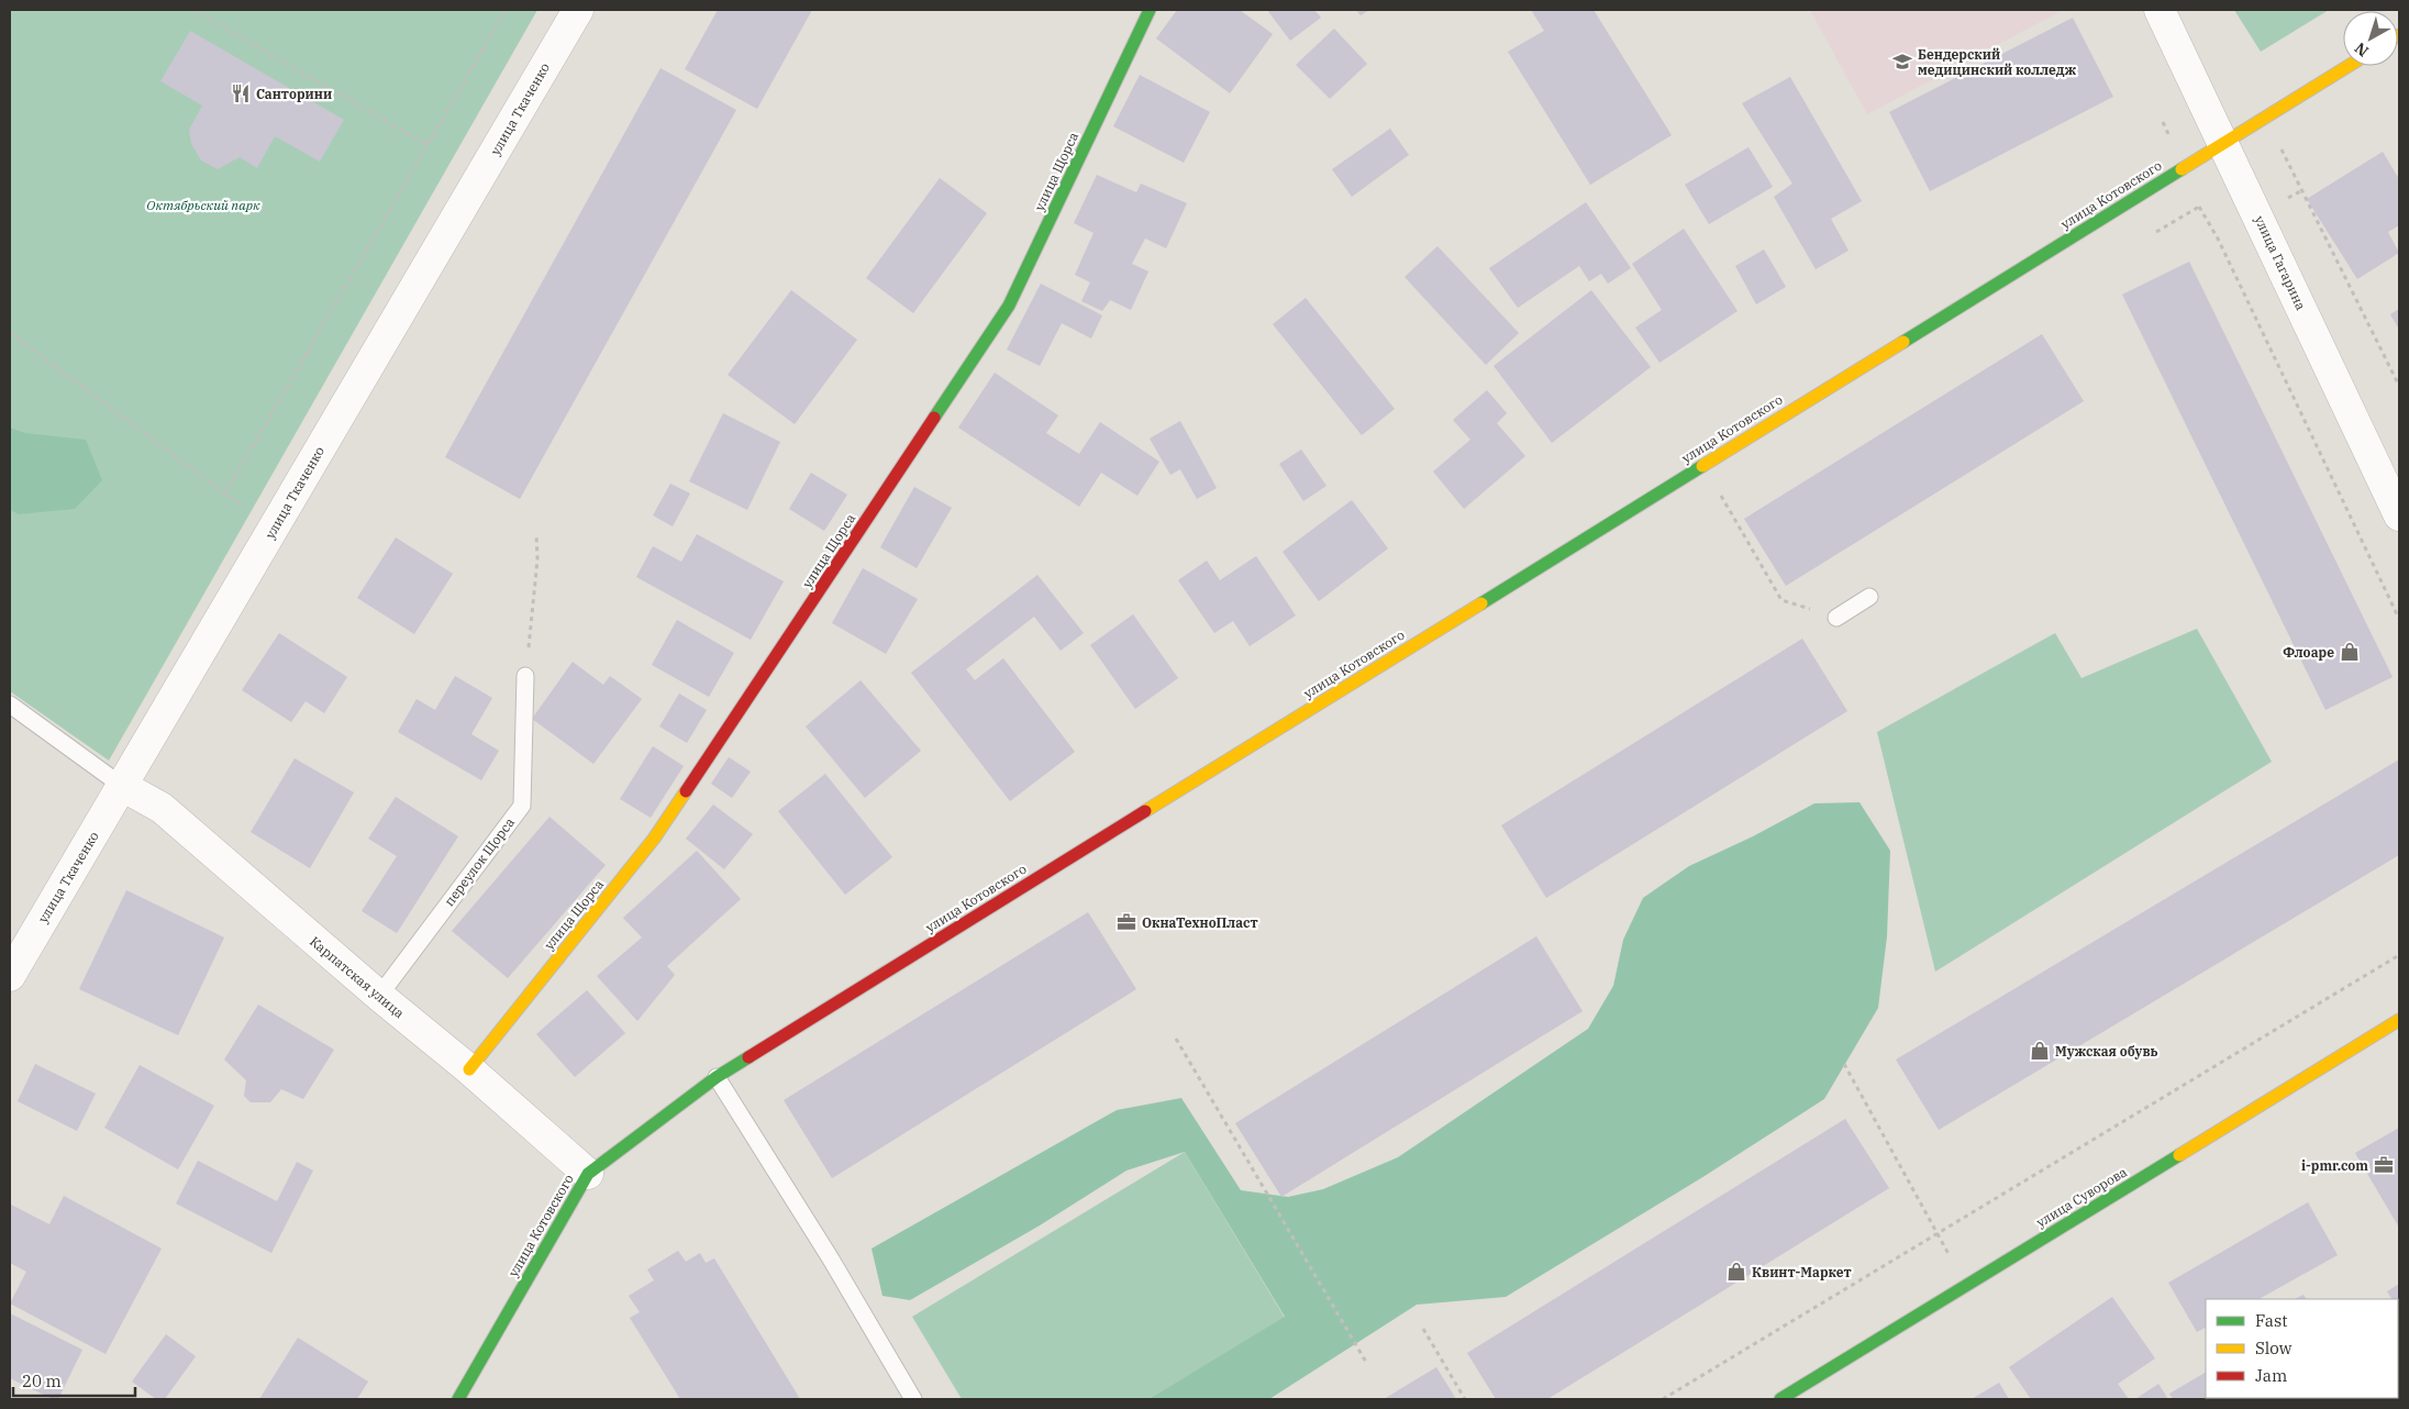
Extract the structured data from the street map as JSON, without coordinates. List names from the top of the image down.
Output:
{
  "streets": {
    "main road": ["улица Щорса", "улица Котовского", "улица Суворова"],
    "street": ["улица Ткаченко", "улица Гагарина", "Карпатская улица"],
    "lane": ["переулок Щорса"]
  },
  "crossings": [
    ["улица Ткаченко", "Карпатская улица"],
    ["улица Щорса", "Карпатская улица"],
    ["улица Котовского", "улица Гагарина"],
    ["улица Котовского", "Карпатская улица"],
    ["переулок Щорса", "Карпатская улица"]
  ],
  "parks": ["Октябрьский парк"],
  "places": {
    "school or university": ["Бендерский медицинский колледж"],
    "restaurant": ["Санторини"],
    "shop": ["Флоаре", "Мужская обувь", "Квинт-Маркет"],
    "office": ["ОкнаТехноПласт", "i-pmr.com"]
  },
  "legend": ["Fast", "Slow", "Jam"],
  "scale_bar": "20 m",
  "north": "bottom left"
}
